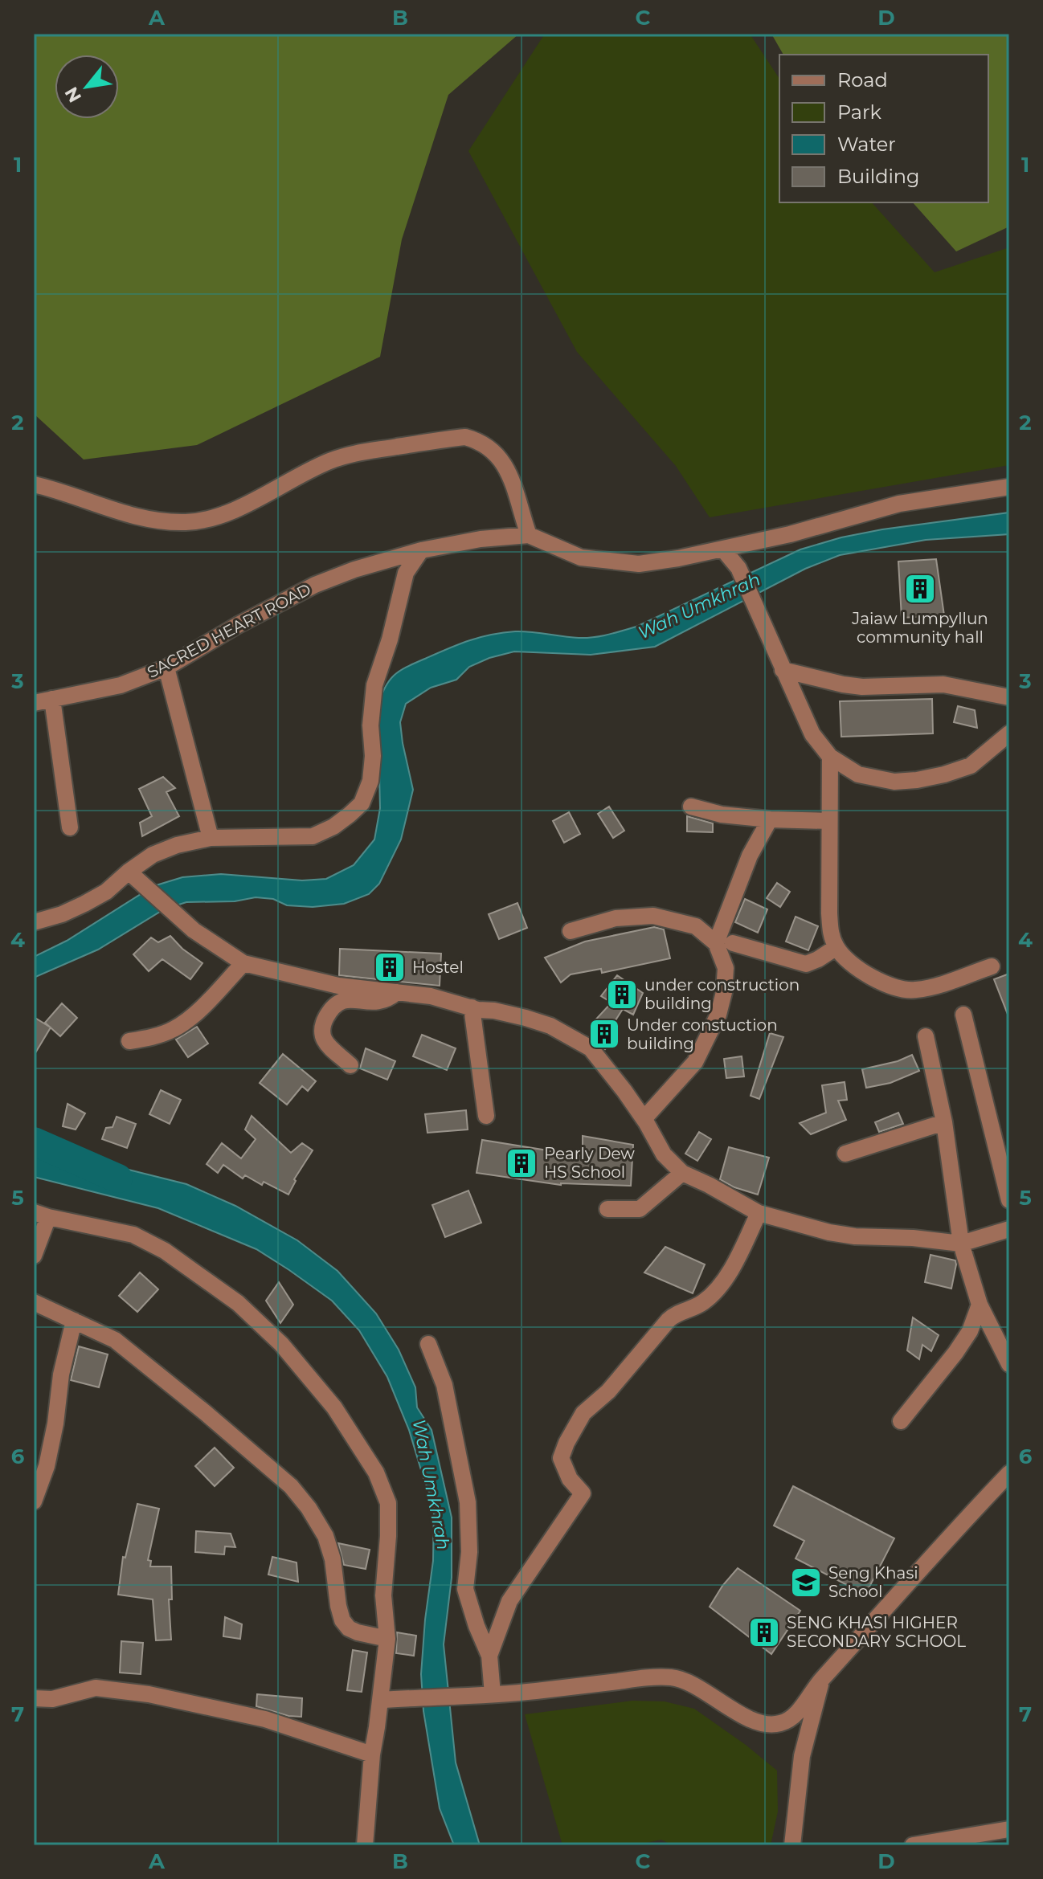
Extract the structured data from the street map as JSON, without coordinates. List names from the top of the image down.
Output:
{
  "streets": {
    "street": ["SACRED HEART ROAD"]
  },
  "water": ["Wah Umkhrah"],
  "places": {
    "building": [
      "Jaiaw Lumpyllun community hall",
      "Hostel",
      "under construction building",
      "Under constuction building",
      "Pearly Dew HS School",
      "SENG KHASI HIGHER SECONDARY SCHOOL"
    ],
    "school or university": ["Seng Khasi School"]
  },
  "legend": [
    "Road",
    "Park",
    "Water",
    "Building"
  ],
  "north": "bottom left",
  "grid": {
    "columns": [
      "A",
      "B",
      "C",
      "D"
    ],
    "rows": [
      "1",
      "2",
      "3",
      "4",
      "5",
      "6",
      "7"
    ]
  }
}
